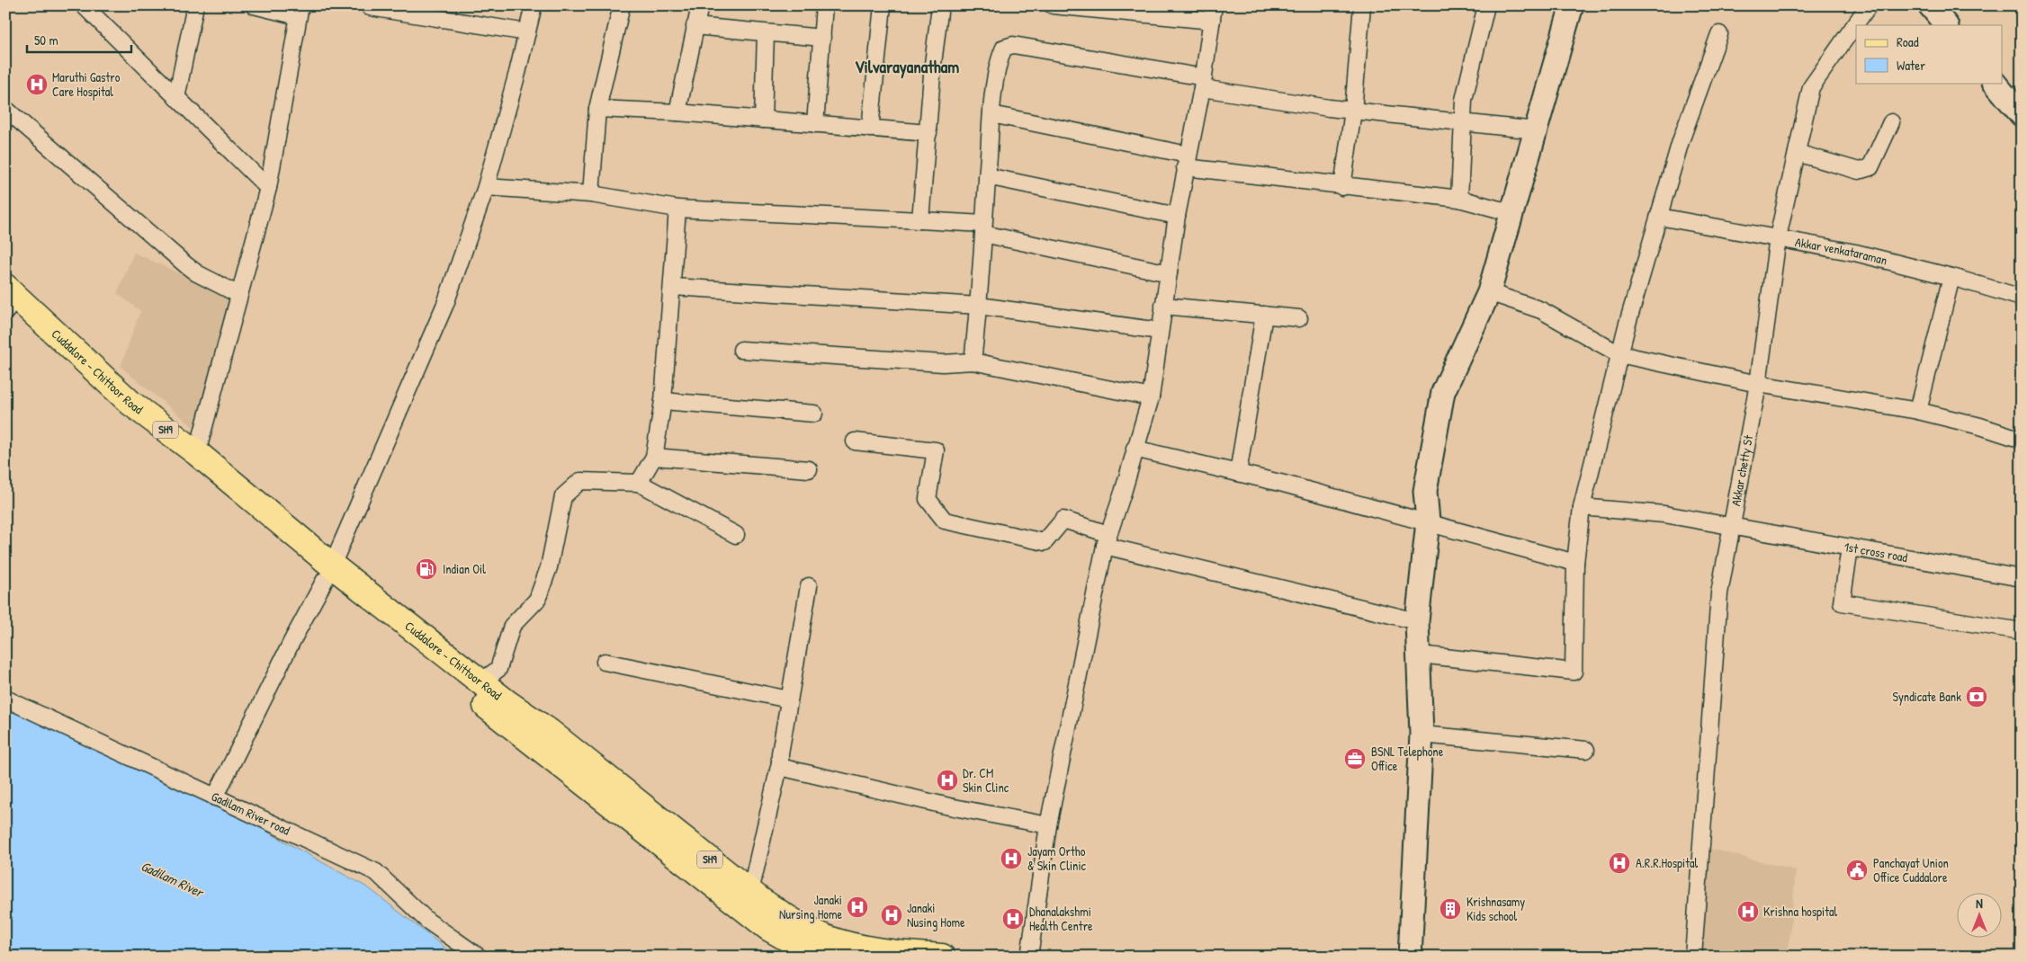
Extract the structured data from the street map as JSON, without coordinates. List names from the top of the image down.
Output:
{
  "streets": {
    "main road": ["Cuddalore - Chittoor Road", "SH9"],
    "street": [
      "Akkar venkataraman",
      "Akkar chetty St",
      "1st cross road",
      "Gadilam River road"
    ]
  },
  "crossings": [
    ["Akkar venkataraman", "Akkar chetty St"],
    ["Akkar chetty St", "1st cross road"]
  ],
  "districts": ["Vilvarayanatham"],
  "water": ["Gadilam River"],
  "places": {
    "hospital": [
      "Maruthi Gastro Care Hospital",
      "Dr. CM Skin Clinc",
      "Jayam Ortho & Skin Clinic",
      "A.R.R.Hospital",
      "Janaki Nursing Home",
      "Krishna hospital",
      "Janaki Nusing Home",
      "Dhanalakshmi Health Centre"
    ],
    "fuel station": ["Indian Oil"],
    "bank": ["Syndicate Bank"],
    "office": ["BSNL Telephone Office"],
    "public building": ["Panchayat Union Office Cuddalore"],
    "building": ["Krishnasamy Kids school"]
  },
  "legend": ["Road", "Water"],
  "scale_bar": "50 m",
  "north": "top"
}
